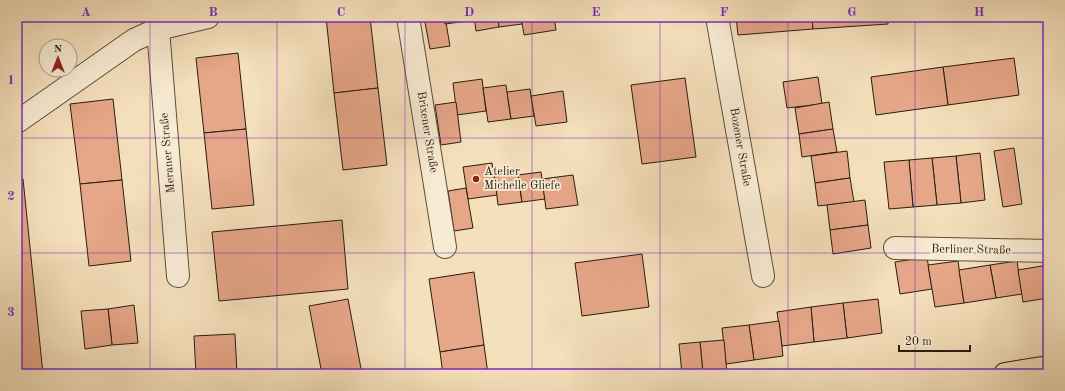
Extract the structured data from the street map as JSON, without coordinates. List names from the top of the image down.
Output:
{
  "streets": {
    "street": [
      "Brixener Straße",
      "Bozener Straße",
      "Meraner Straße",
      "Berliner Straße"
    ]
  },
  "places": ["Atelier Michelle Gliefe"],
  "scale_bar": "20 m",
  "north": "top",
  "grid": {
    "columns": [
      "A",
      "B",
      "C",
      "D",
      "E",
      "F",
      "G",
      "H"
    ],
    "rows": ["1", "2", "3"]
  }
}
